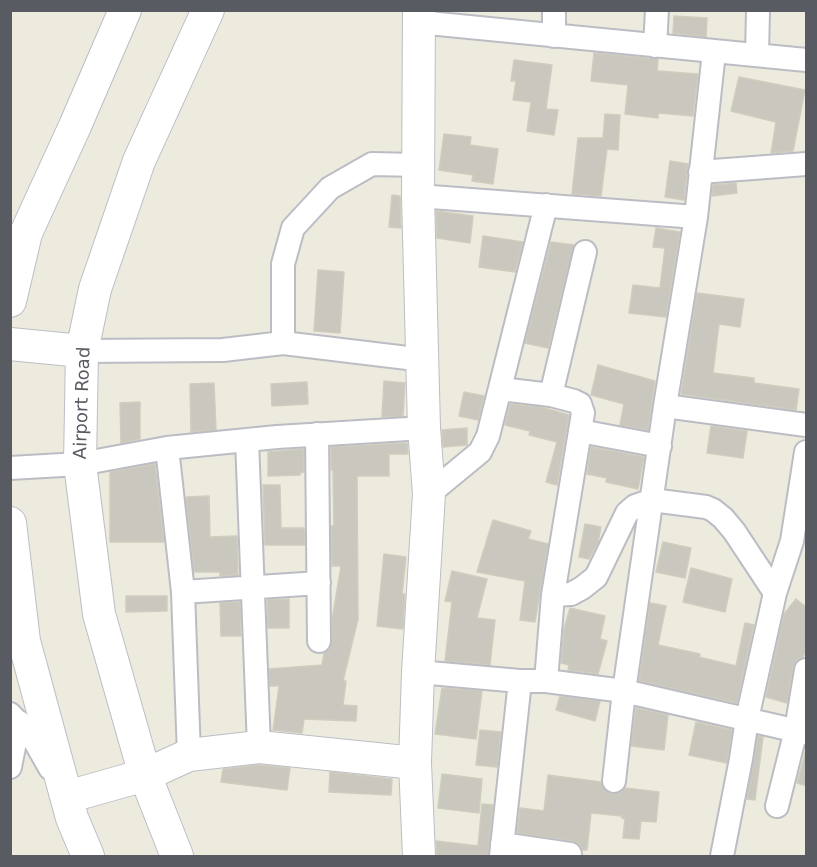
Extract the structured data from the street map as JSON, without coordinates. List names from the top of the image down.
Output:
{
  "streets": {
    "main road": ["Airport Road"]
  }
}
